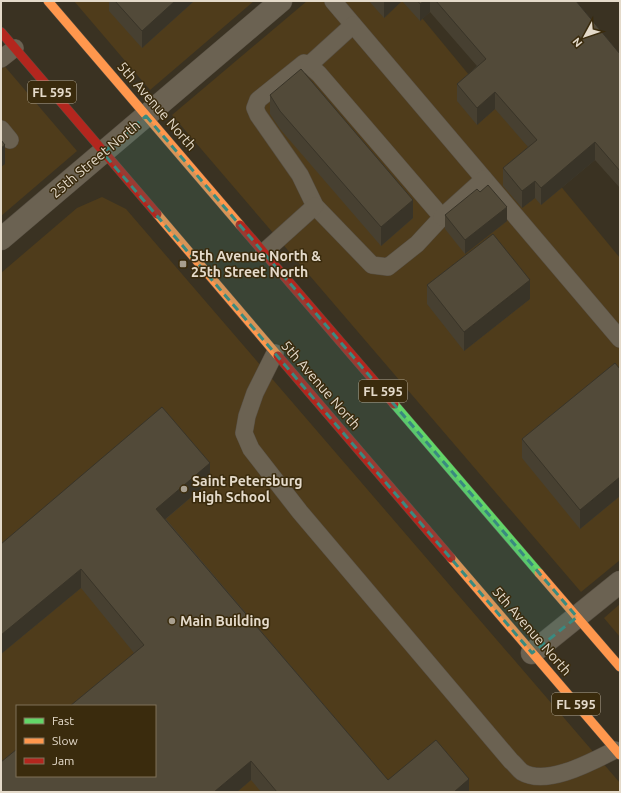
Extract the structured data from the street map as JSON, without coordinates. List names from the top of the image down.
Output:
{
  "streets": {
    "main road": ["FL 595", "5th Avenue North"],
    "street": ["25th Street North"]
  },
  "crossings": [
    ["5th Avenue North", "25th Street North"]
  ],
  "places": {
    "transit": ["5th Avenue North & 25th Street North"],
    "other": ["Saint Petersburg High School", "Main Building"]
  },
  "legend": ["Fast", "Slow", "Jam"],
  "north": "bottom left"
}
